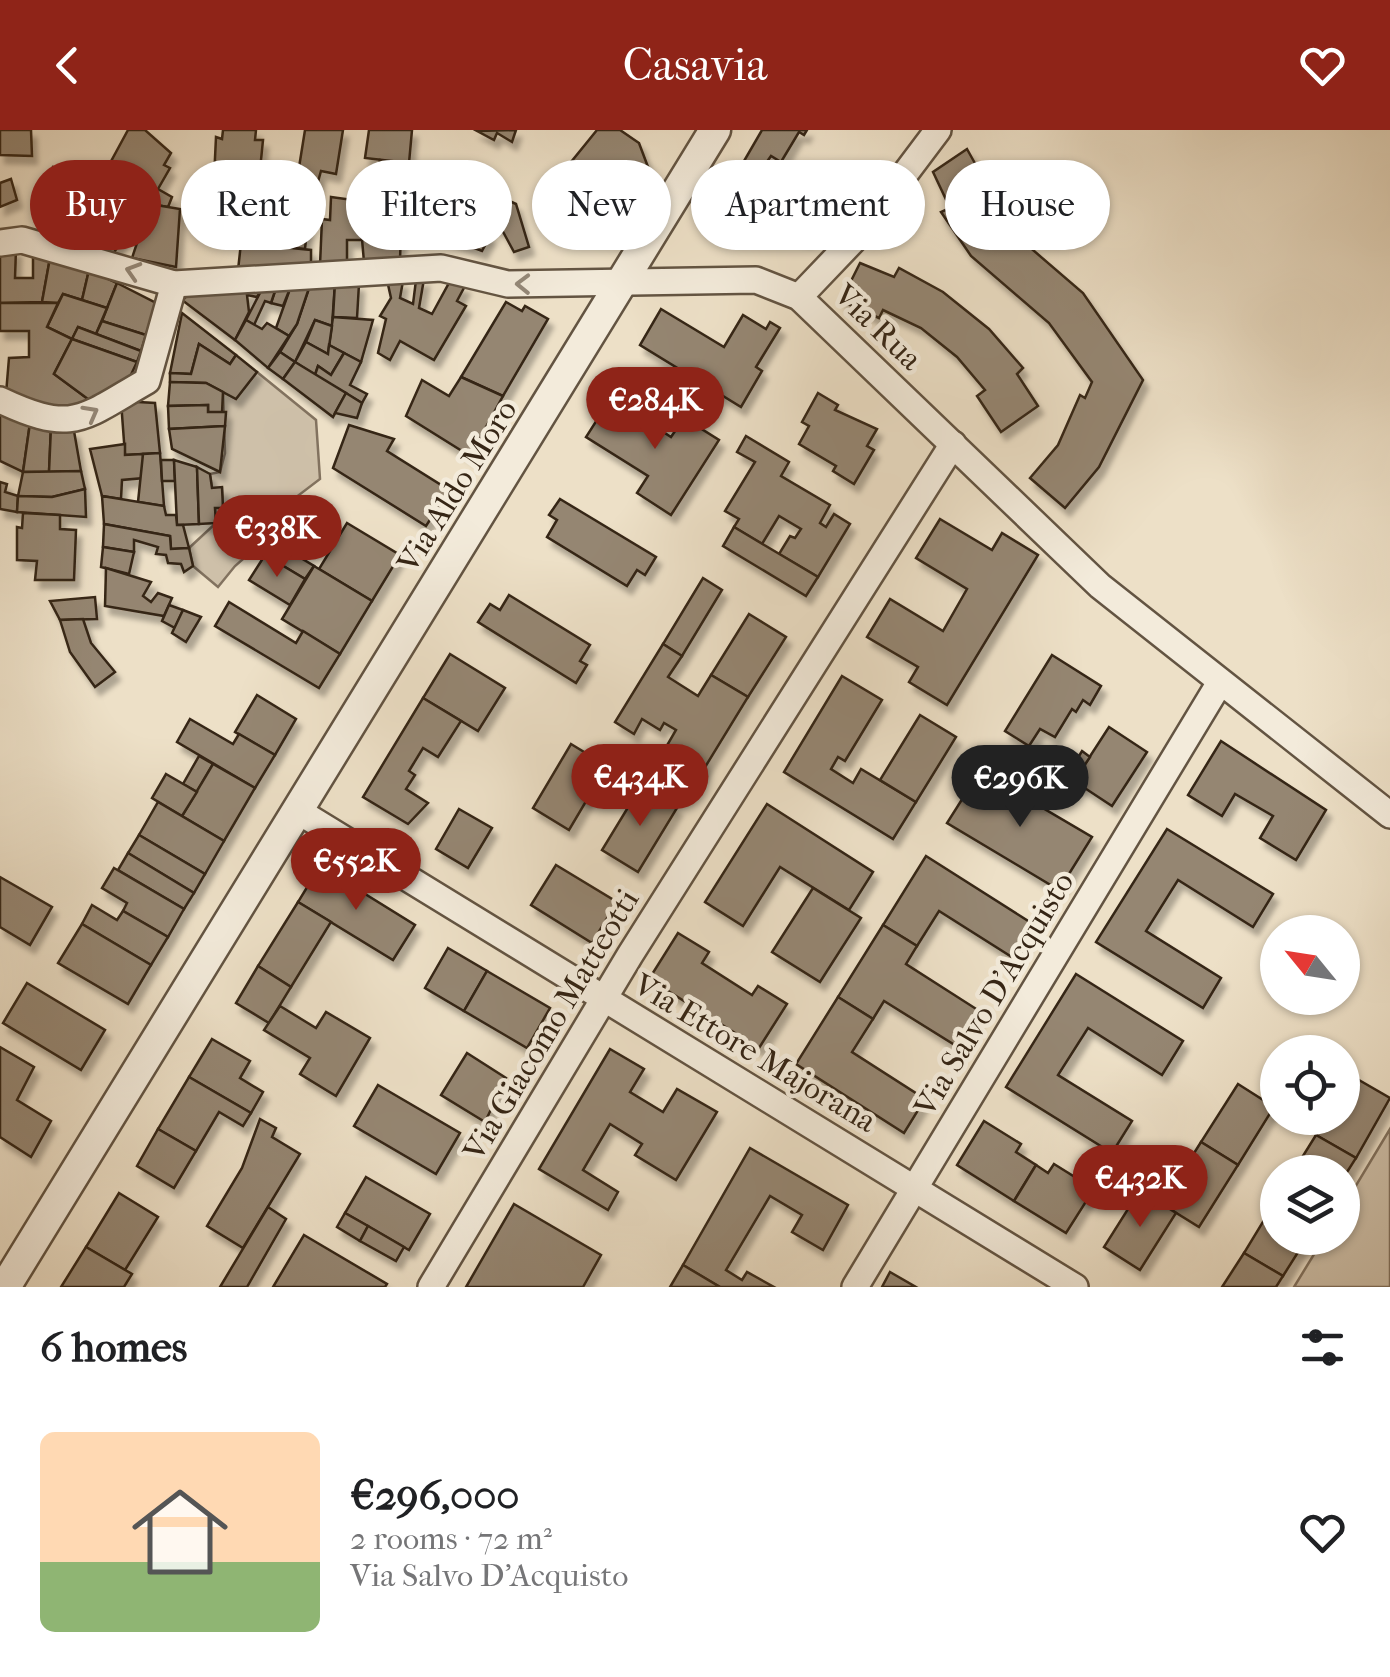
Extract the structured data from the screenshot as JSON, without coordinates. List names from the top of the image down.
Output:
{
  "streets": {
    "street": [
      "Via Rua",
      "Via Aldo Moro",
      "Via Salvo D'Acquisto",
      "Via Giacomo Matteotti",
      "Via Ettore Majorana"
    ]
  },
  "crossings": [
    ["Via Rua", "Via Aldo Moro"],
    ["Via Rua", "Via Salvo D'Acquisto"],
    ["Via Rua", "Via Giacomo Matteotti"],
    ["Via Aldo Moro", "Via Ettore Majorana"],
    ["Via Salvo D'Acquisto", "Via Ettore Majorana"],
    ["Via Giacomo Matteotti", "Via Ettore Majorana"]
  ],
  "one_way": ["Via Rua"],
  "north": "top left",
  "page": {
    "header": "Casavia",
    "chip": [
      "Buy",
      "Rent",
      "Filters",
      "New",
      "Apartment",
      "House"
    ],
    "price": [
      "€284K",
      "€338K",
      "€434K",
      "€296K",
      "€552K",
      "€432K"
    ],
    "heading": "6 homes",
    "list": [
      {
        "name": "€296,000",
        "note": "2 rooms · 72 m² · Via Salvo D'Acquisto"
      }
    ]
  }
}
